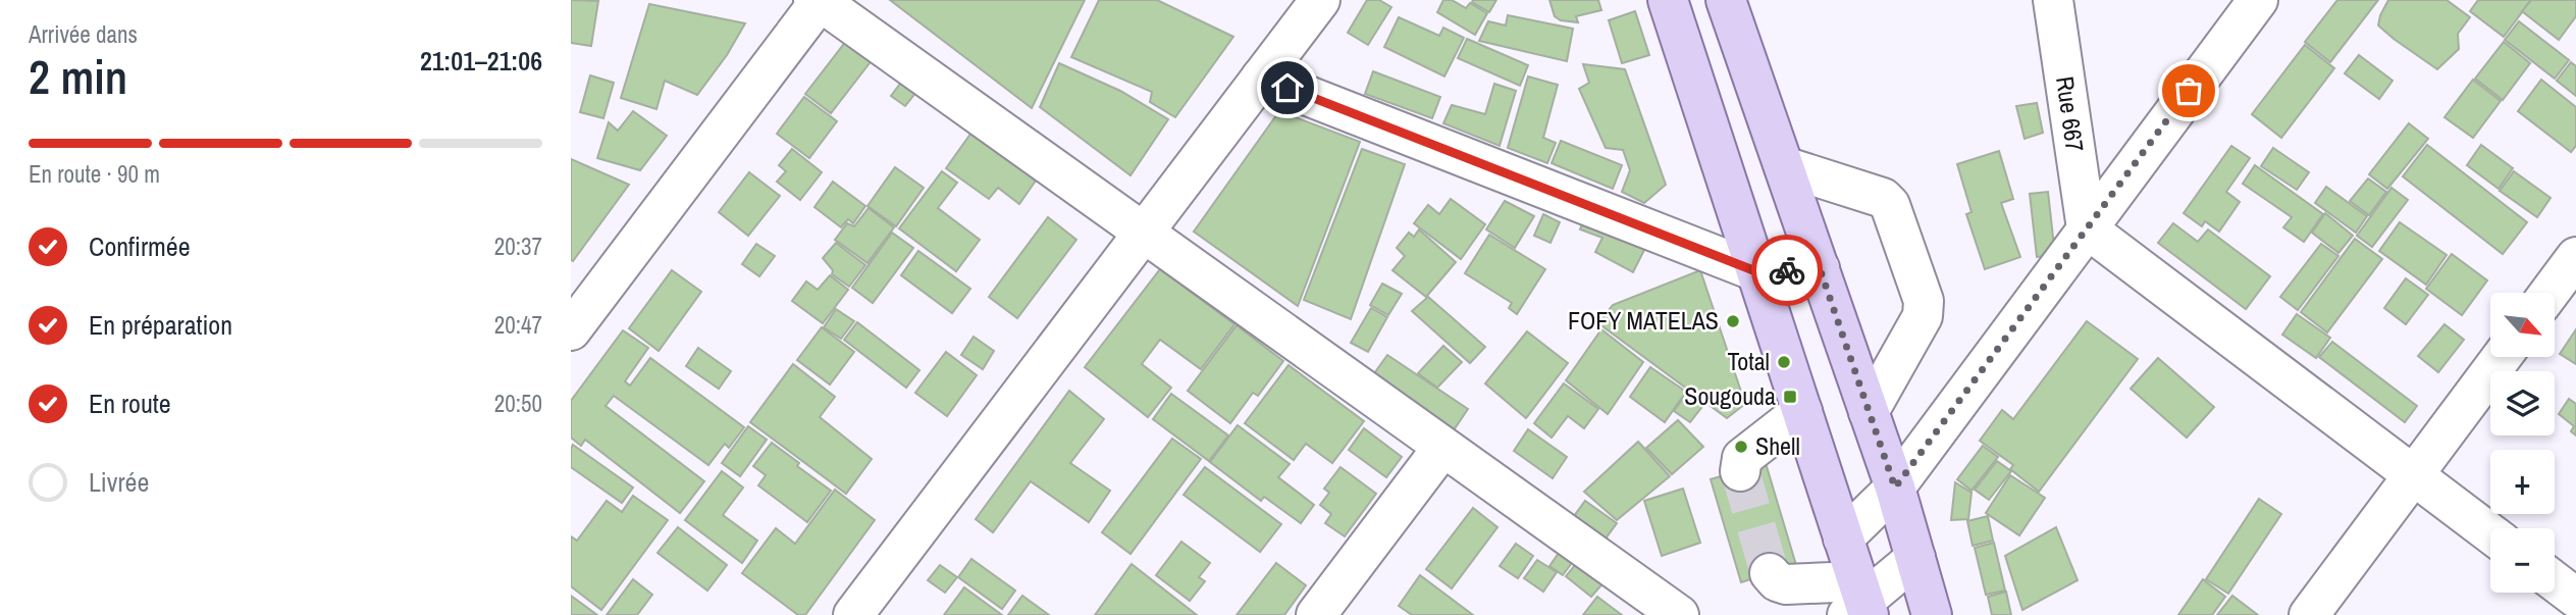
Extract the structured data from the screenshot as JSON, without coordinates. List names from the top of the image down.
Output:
{
  "streets": {
    "street": ["Rue 667"]
  },
  "places": {
    "other": ["FOFY MATELAS", "Total", "Shell"],
    "transit": ["Sougouda"]
  },
  "north": "bottom right",
  "page": {
    "heading": ["2 min", "Arrivée dans", "21:01–21:06"],
    "bar": "En route · 90 m",
    "list": [
      ["Confirmée", "20:37"],
      ["En préparation", "20:47"],
      ["En route", "20:50"],
      "Livrée"
    ],
    "map_buttons": ["+", "−"]
  }
}
